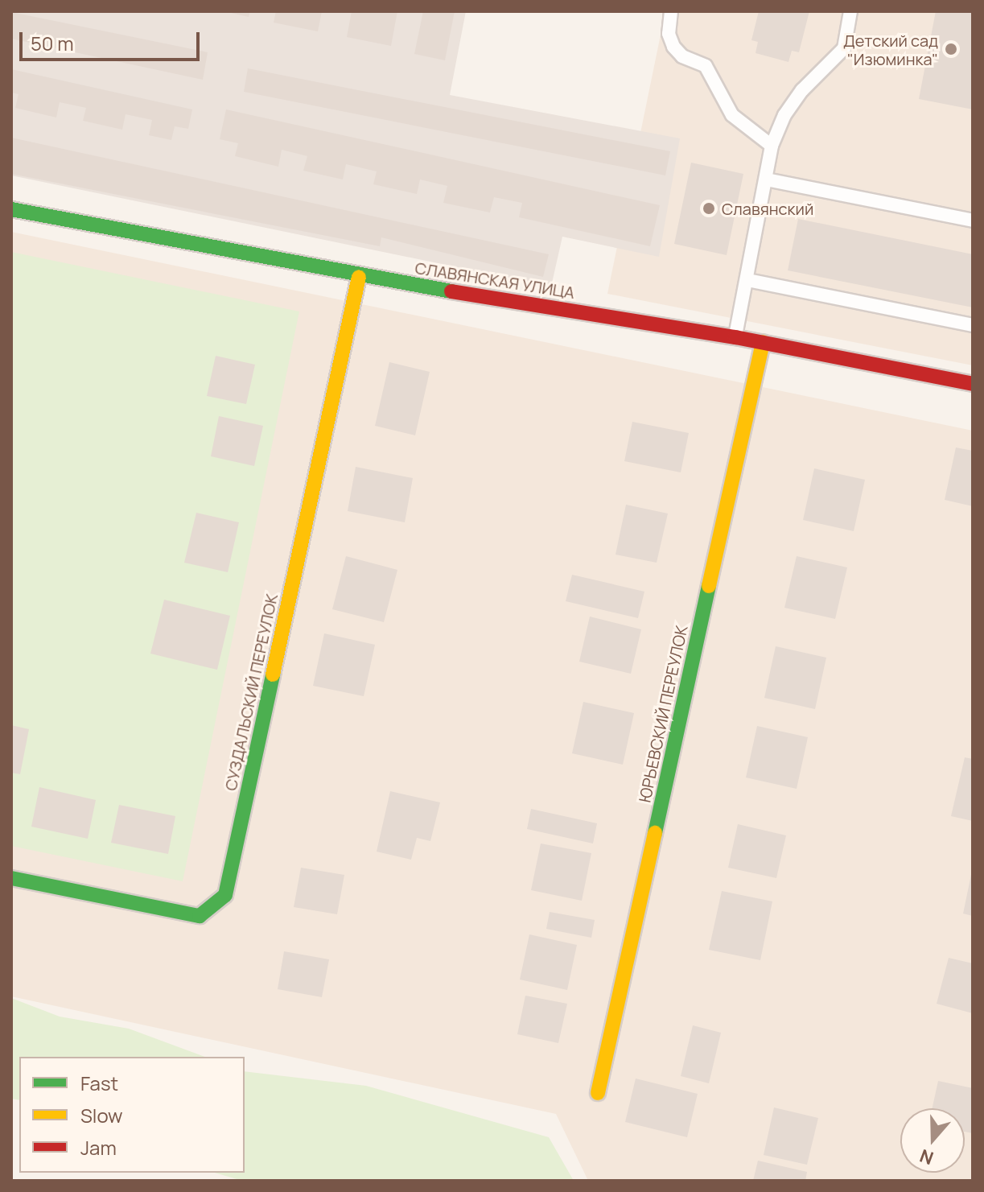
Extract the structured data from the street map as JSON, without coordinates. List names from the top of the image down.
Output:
{
  "streets": {
    "street": ["СЛАВЯНСКАЯ УЛИЦА", "СУЗДАЛЬСКИЙ ПЕРЕУЛОК", "ЮРЬЕВСКИЙ ПЕРЕУЛОК"]
  },
  "crossings": [
    ["СЛАВЯНСКАЯ УЛИЦА", "СУЗДАЛЬСКИЙ ПЕРЕУЛОК"],
    ["СЛАВЯНСКАЯ УЛИЦА", "ЮРЬЕВСКИЙ ПЕРЕУЛОК"]
  ],
  "places": ["Детский сад \"Изюминка\"", "Славянский"],
  "legend": ["Fast", "Slow", "Jam"],
  "scale_bar": "50 m",
  "north": "bottom"
}
